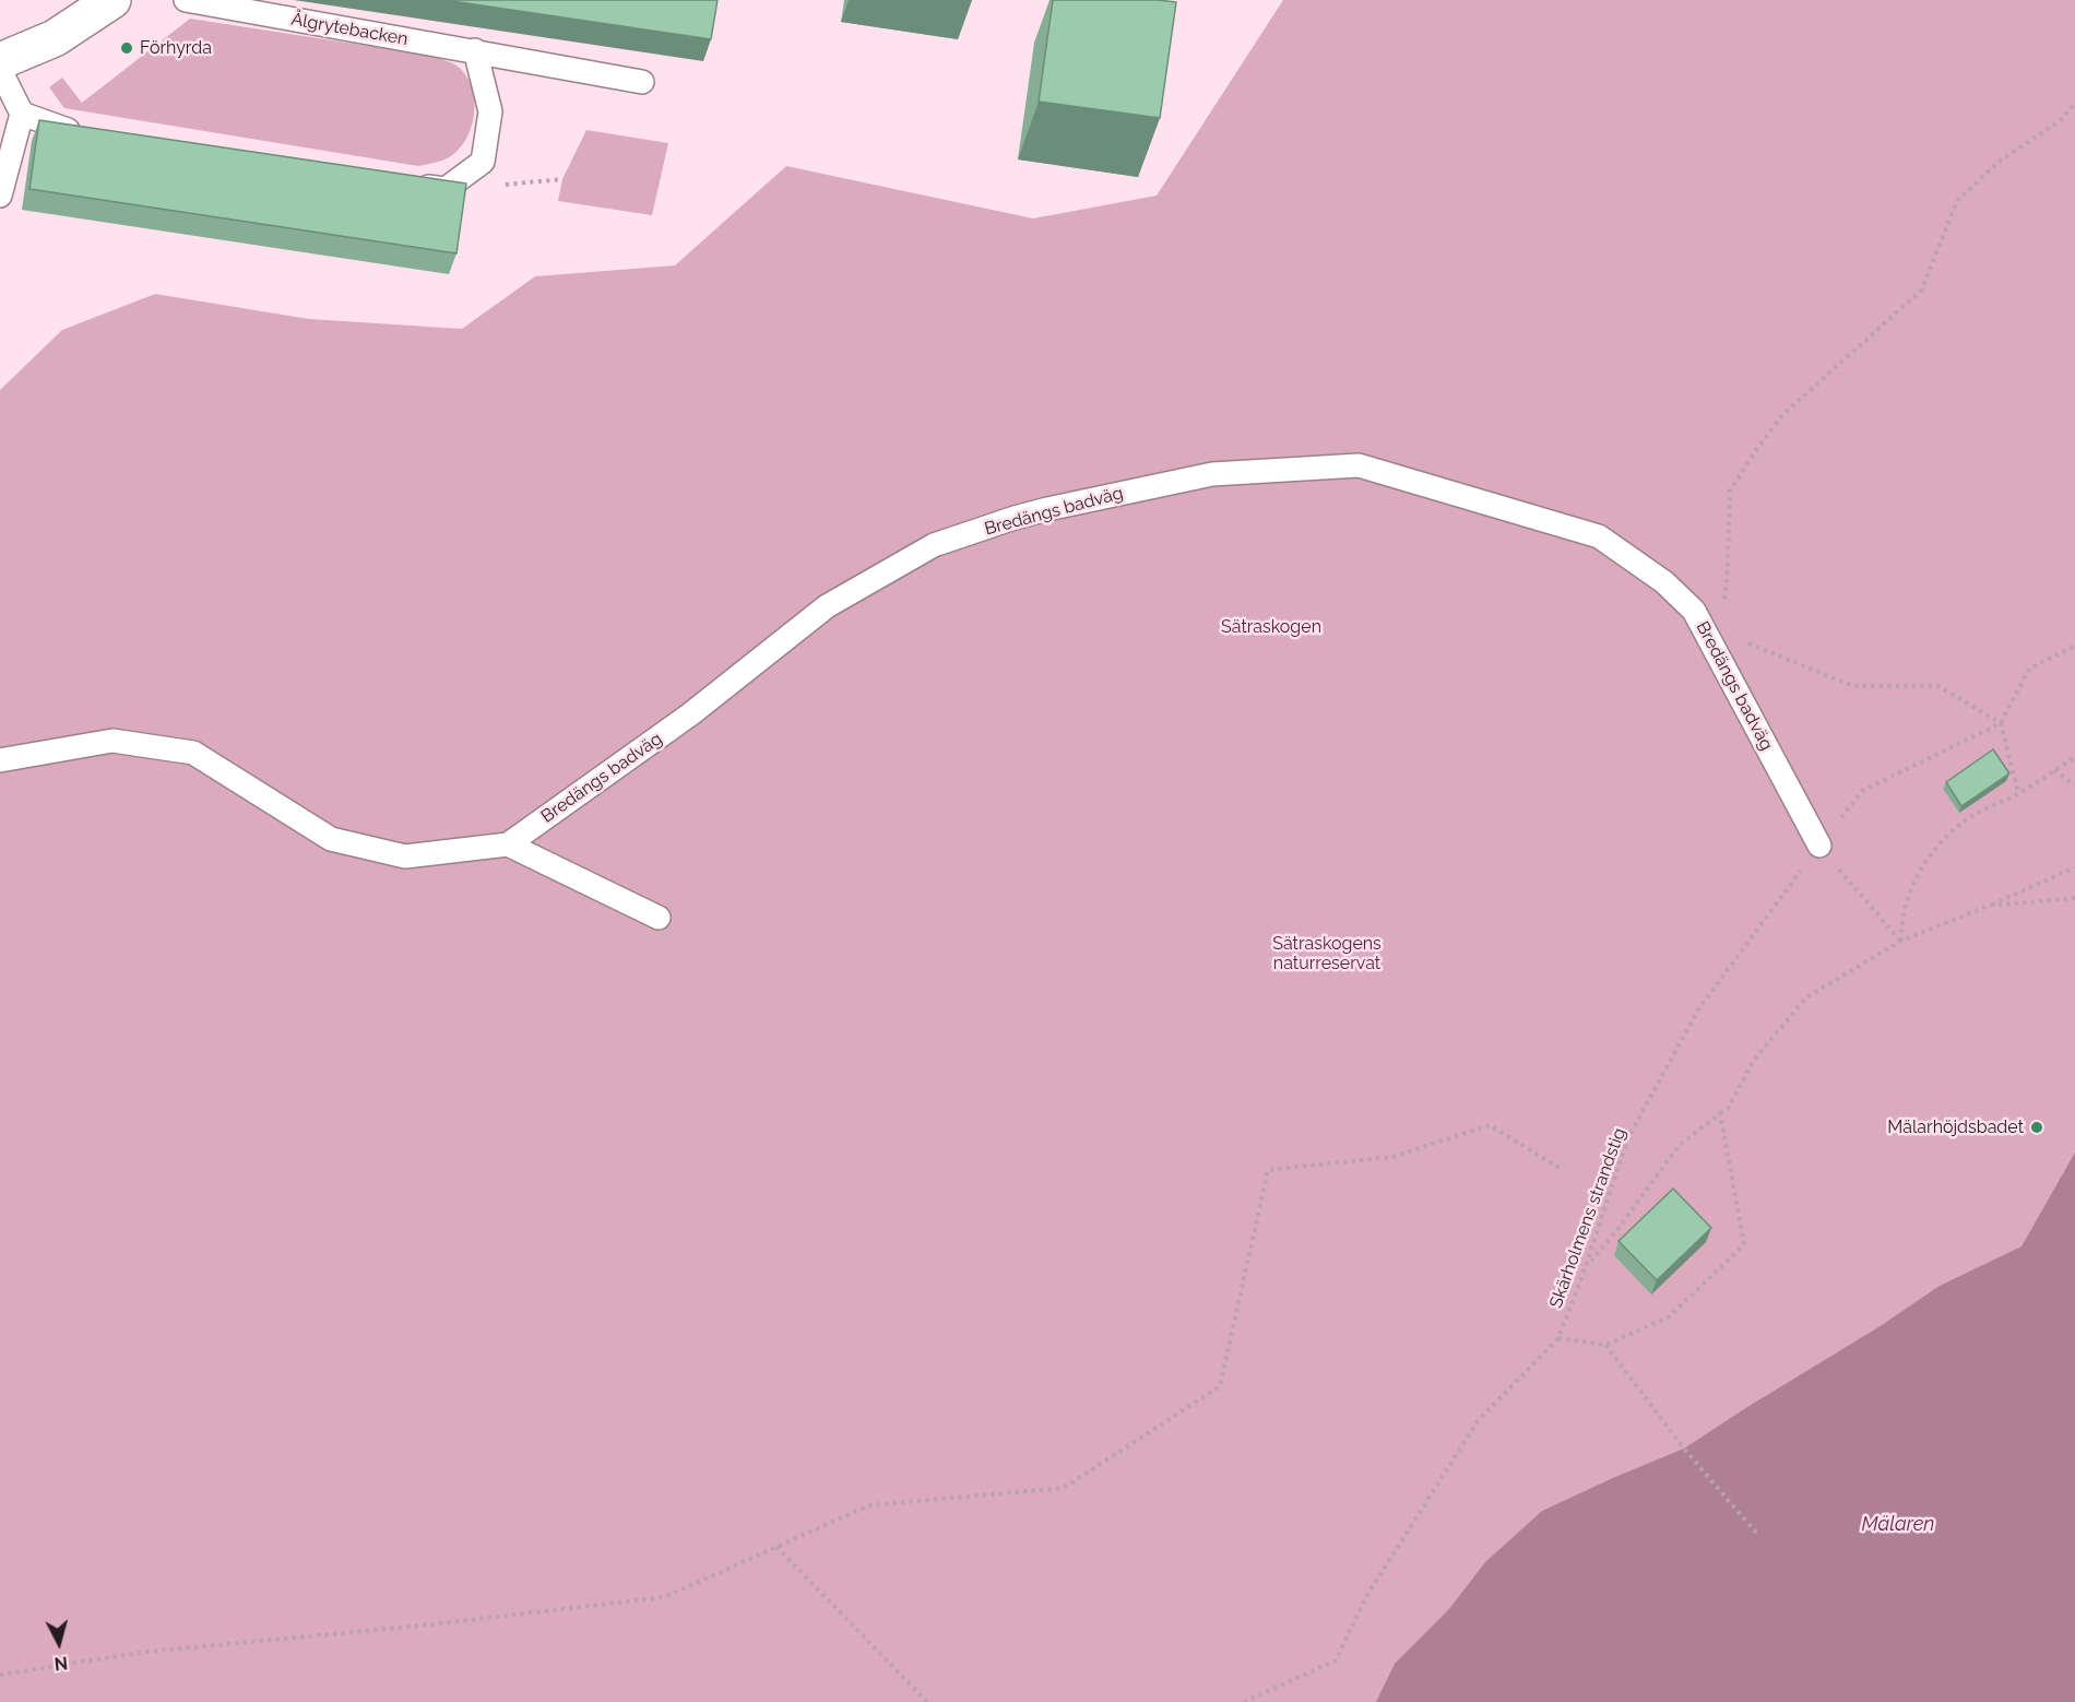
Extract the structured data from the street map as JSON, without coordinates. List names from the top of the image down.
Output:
{
  "streets": {
    "lane": ["Ålgrytebacken", "Bredängs badväg"],
    "path": ["Skärholmens strandstig"]
  },
  "crossings": [
    ["Bredängs badväg", "Skärholmens strandstig"]
  ],
  "water": ["Mälaren"],
  "parks": ["Sätraskogen", "Sätraskogens naturreservat"],
  "places": ["Förhyrda", "Mälarhöjdsbadet"],
  "north": "bottom"
}
